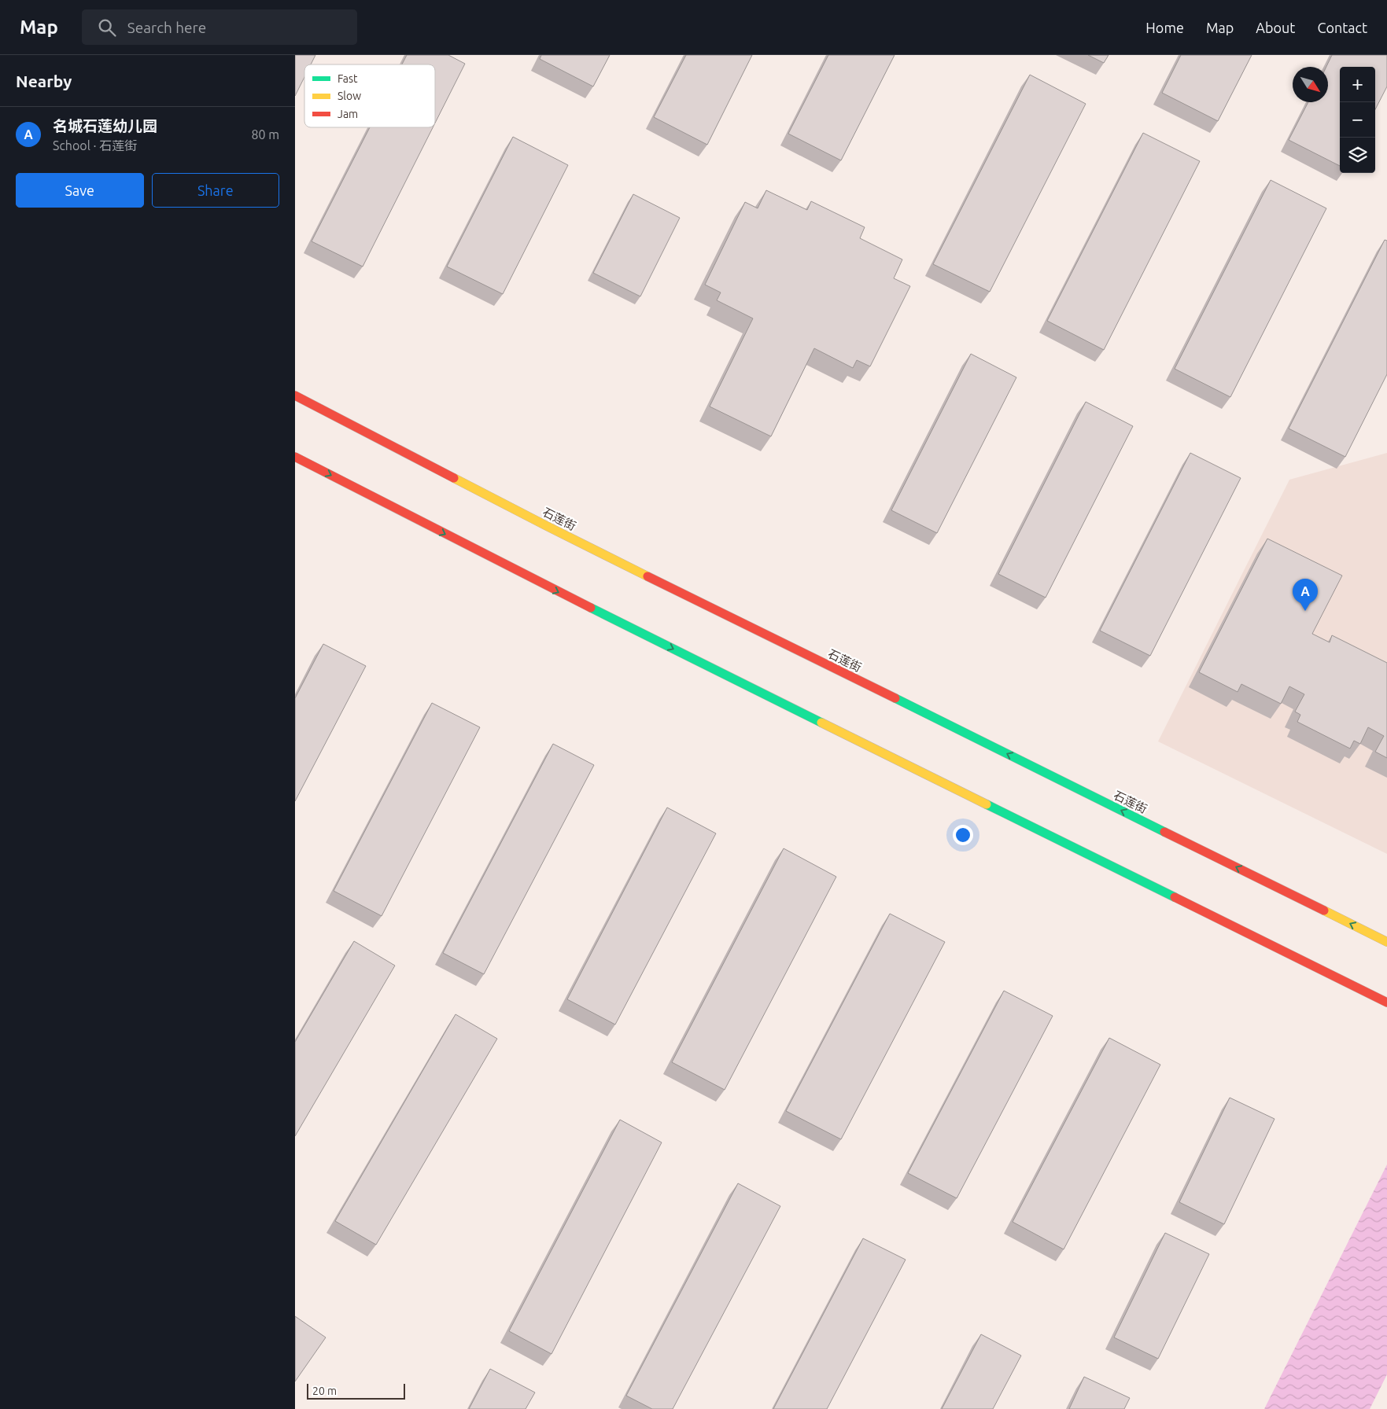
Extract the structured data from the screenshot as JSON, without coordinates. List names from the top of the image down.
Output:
{
  "streets": {
    "main road": ["石莲街"]
  },
  "legend": ["Fast", "Slow", "Jam"],
  "scale_bar": "20 m",
  "north": "bottom right",
  "page": {
    "header": "Map",
    "search": "Search here",
    "nav": [
      "Home",
      "Map",
      "About",
      "Contact"
    ],
    "heading": "Nearby",
    "map_buttons": ["+", "−"],
    "list": [
      {
        "mark": "A",
        "name": "名城石莲幼儿园",
        "note": "School · 石莲街",
        "value": "80 m"
      }
    ],
    "buttons": ["Save", "Share"],
    "pins": "A",
    "scale": "20 m"
  }
}
